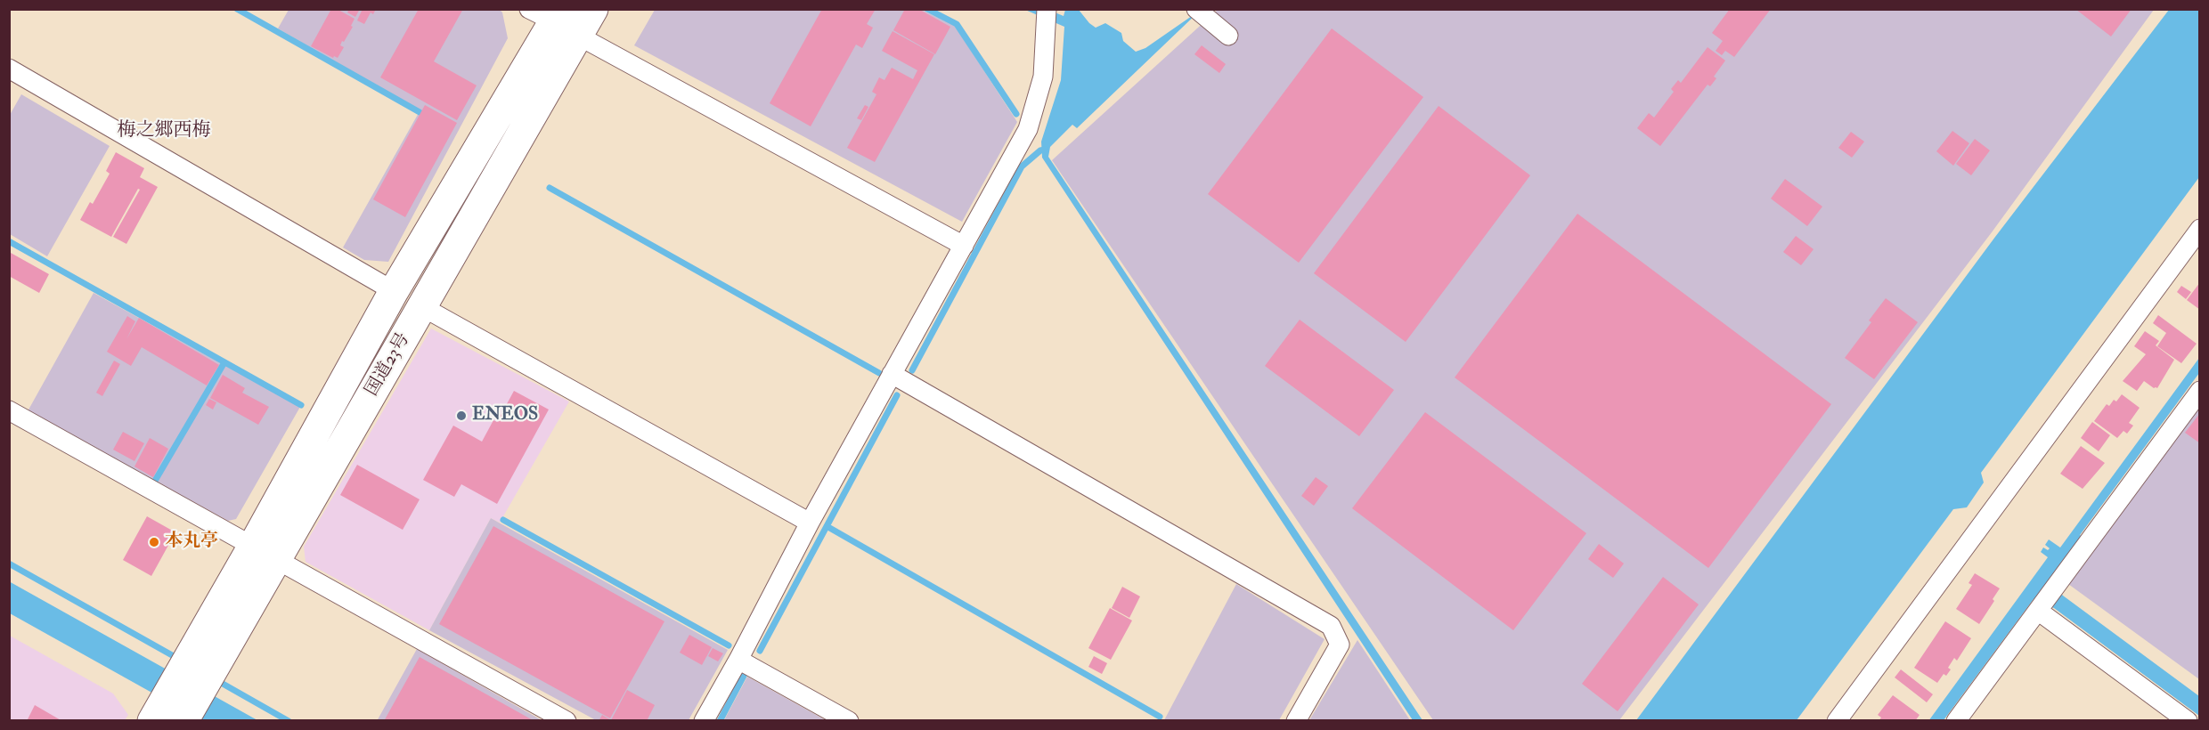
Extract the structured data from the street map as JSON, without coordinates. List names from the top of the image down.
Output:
{
  "streets": {
    "highway": ["国道23号"]
  },
  "districts": ["梅之郷西梅"],
  "places": ["ENEOS", "本丸亭"]
}
